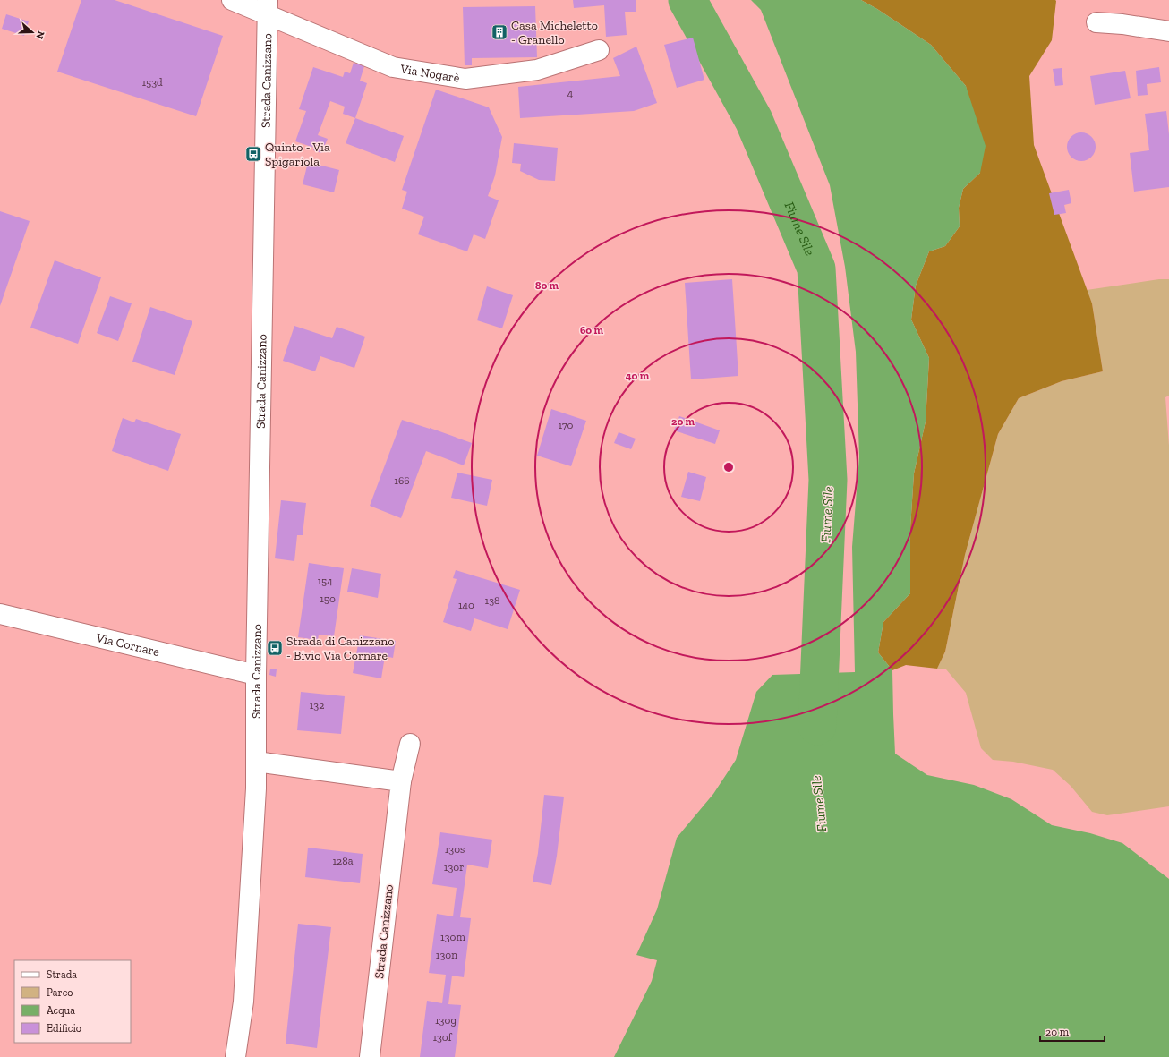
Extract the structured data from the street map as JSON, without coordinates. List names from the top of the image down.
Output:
{
  "streets": {
    "street": ["Via Nogarè", "Strada Canizzano", "Via Cornare"]
  },
  "crossings": [
    ["Via Nogarè", "Strada Canizzano"],
    ["Strada Canizzano", "Via Cornare"]
  ],
  "water": ["Fiume Sile"],
  "places": {
    "building": ["Casa Micheletto - Granello"],
    "bus stop": ["Quinto - Via Spigariola", "Strada di Canizzano - Bivio Via Cornare"]
  },
  "house_numbers": [
    "153d",
    "4",
    "170",
    "166",
    "154",
    "150",
    "138",
    "140",
    "132",
    "130s",
    "128a",
    "130r",
    "130m",
    "130n",
    "130g",
    "130f"
  ],
  "legend": [
    "Strada",
    "Parco",
    "Acqua",
    "Edificio"
  ],
  "scale_bar": "20 m",
  "north": "right",
  "rings": [
    "80 m",
    "60 m",
    "40 m",
    "20 m"
  ]
}
